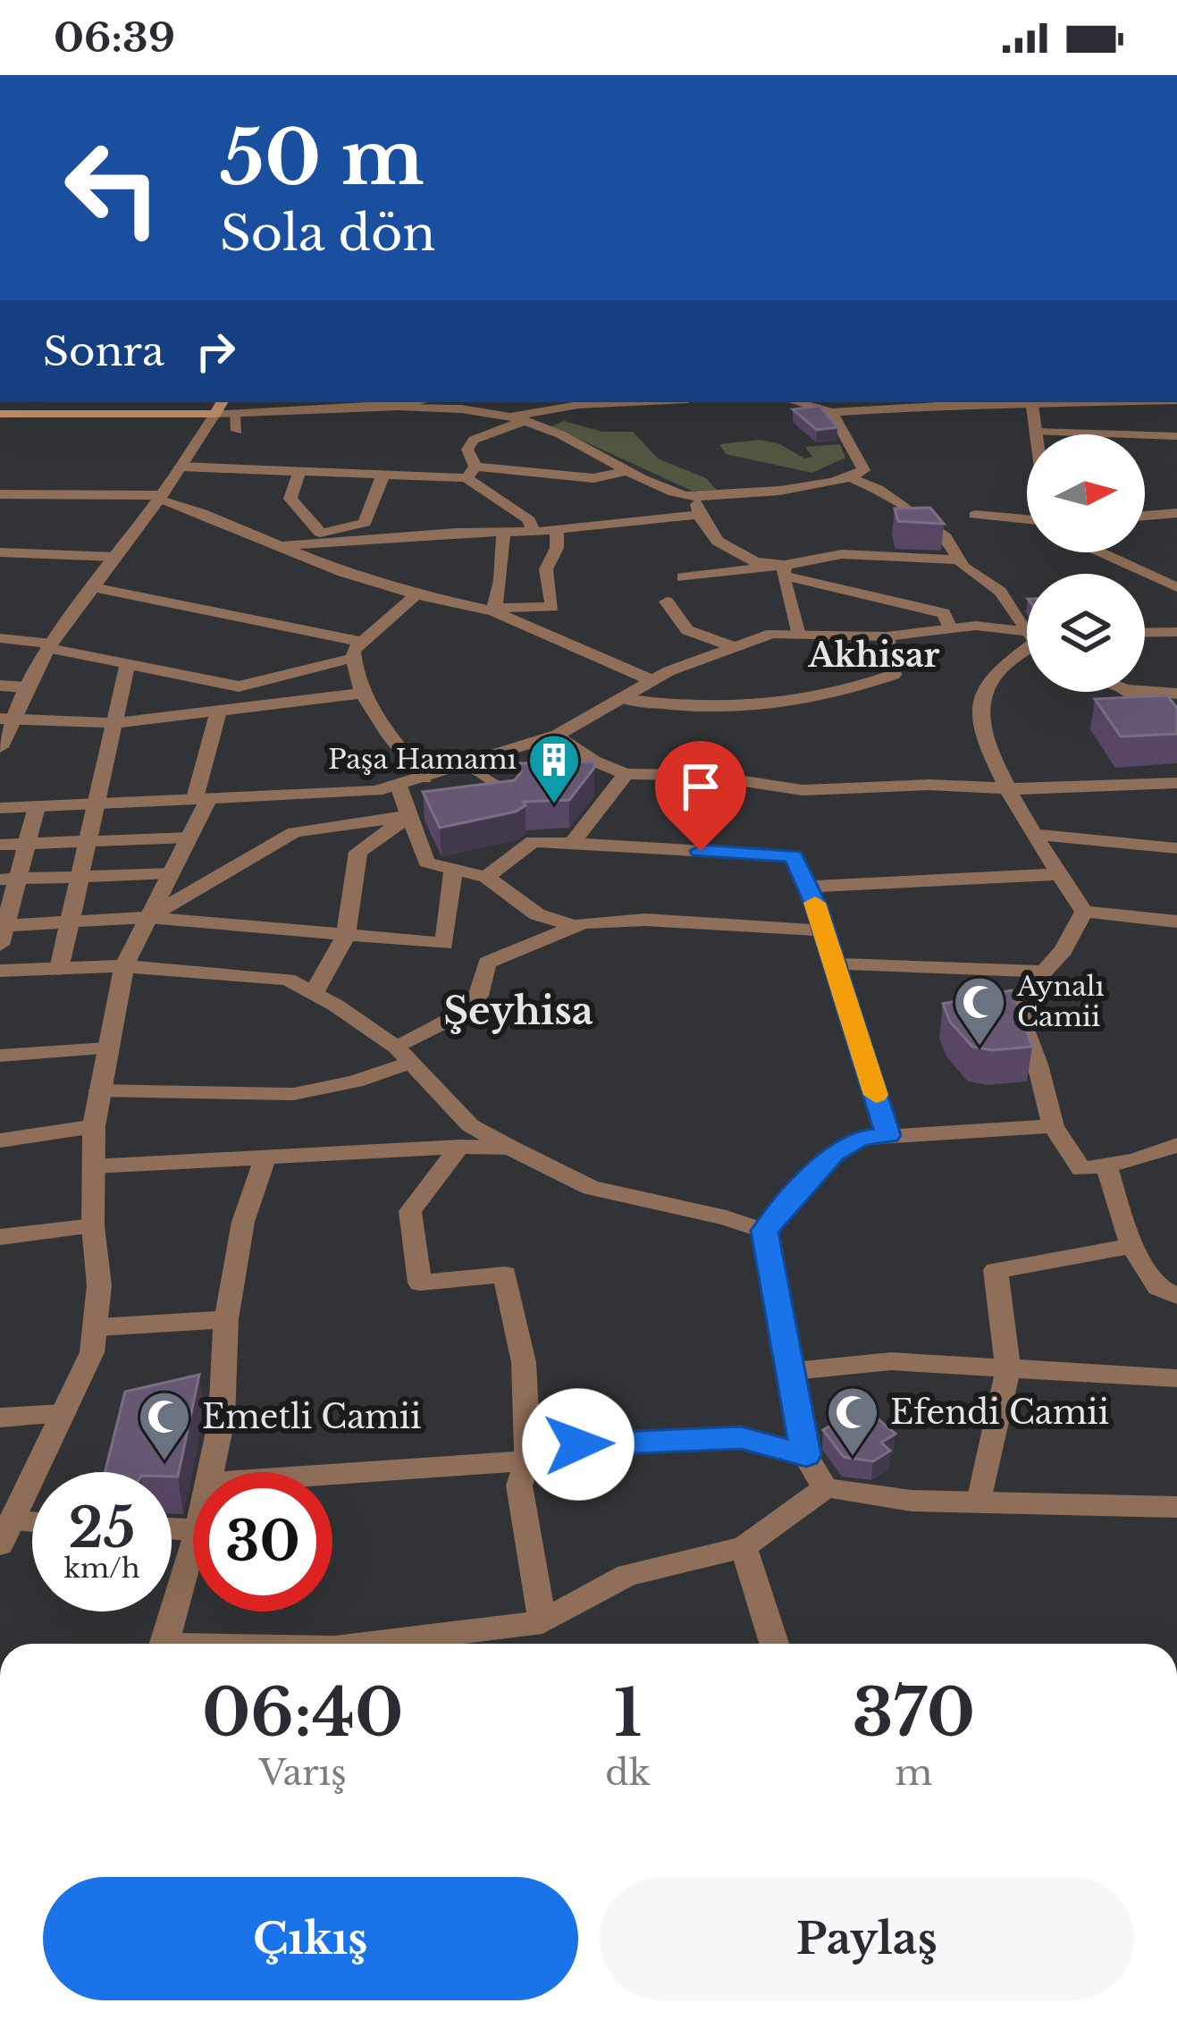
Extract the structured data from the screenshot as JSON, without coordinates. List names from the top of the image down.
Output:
{
  "districts": ["Akhisar", "Şeyhisa"],
  "places": {
    "building": ["Paşa Hamamı"],
    "mosque": ["Aynalı Camii", "Efendi Camii", "Emetli Camii"]
  },
  "north": "right",
  "page": {
    "status": "06:39",
    "turn": ["50 m", "Sola dön"],
    "then": "Sonra",
    "speed": "25 km/h",
    "limit": "30",
    "eta": [
      "06:40",
      "Varış",
      "1",
      "dk",
      "370",
      "m"
    ],
    "buttons": ["Çıkış", "Paylaş"]
  }
}
